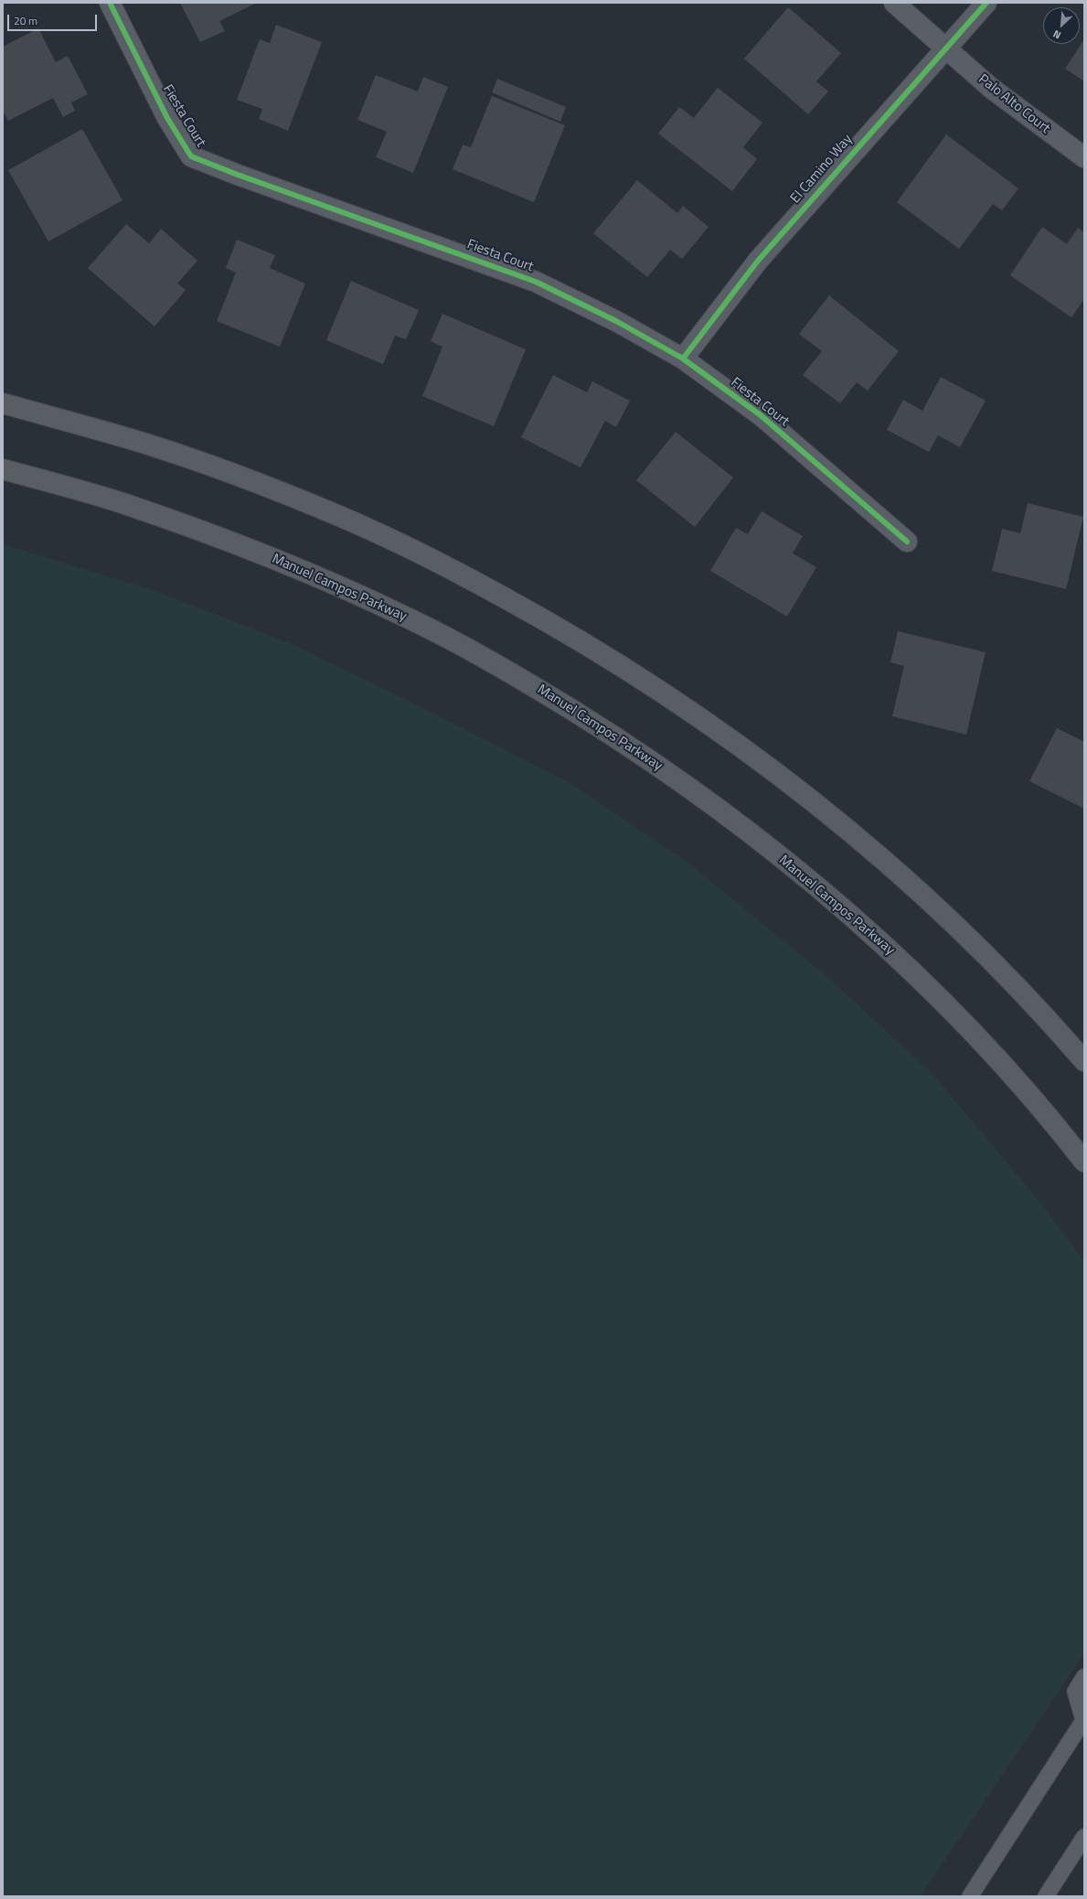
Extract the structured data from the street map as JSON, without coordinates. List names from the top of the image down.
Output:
{
  "streets": {
    "main road": ["Manuel Campos Parkway"],
    "street": ["Palo Alto Court", "Fiesta Court", "El Camino Way"]
  },
  "crossings": [
    ["Palo Alto Court", "El Camino Way"],
    ["Fiesta Court", "El Camino Way"]
  ],
  "scale_bar": "20 m",
  "north": "bottom left"
}
